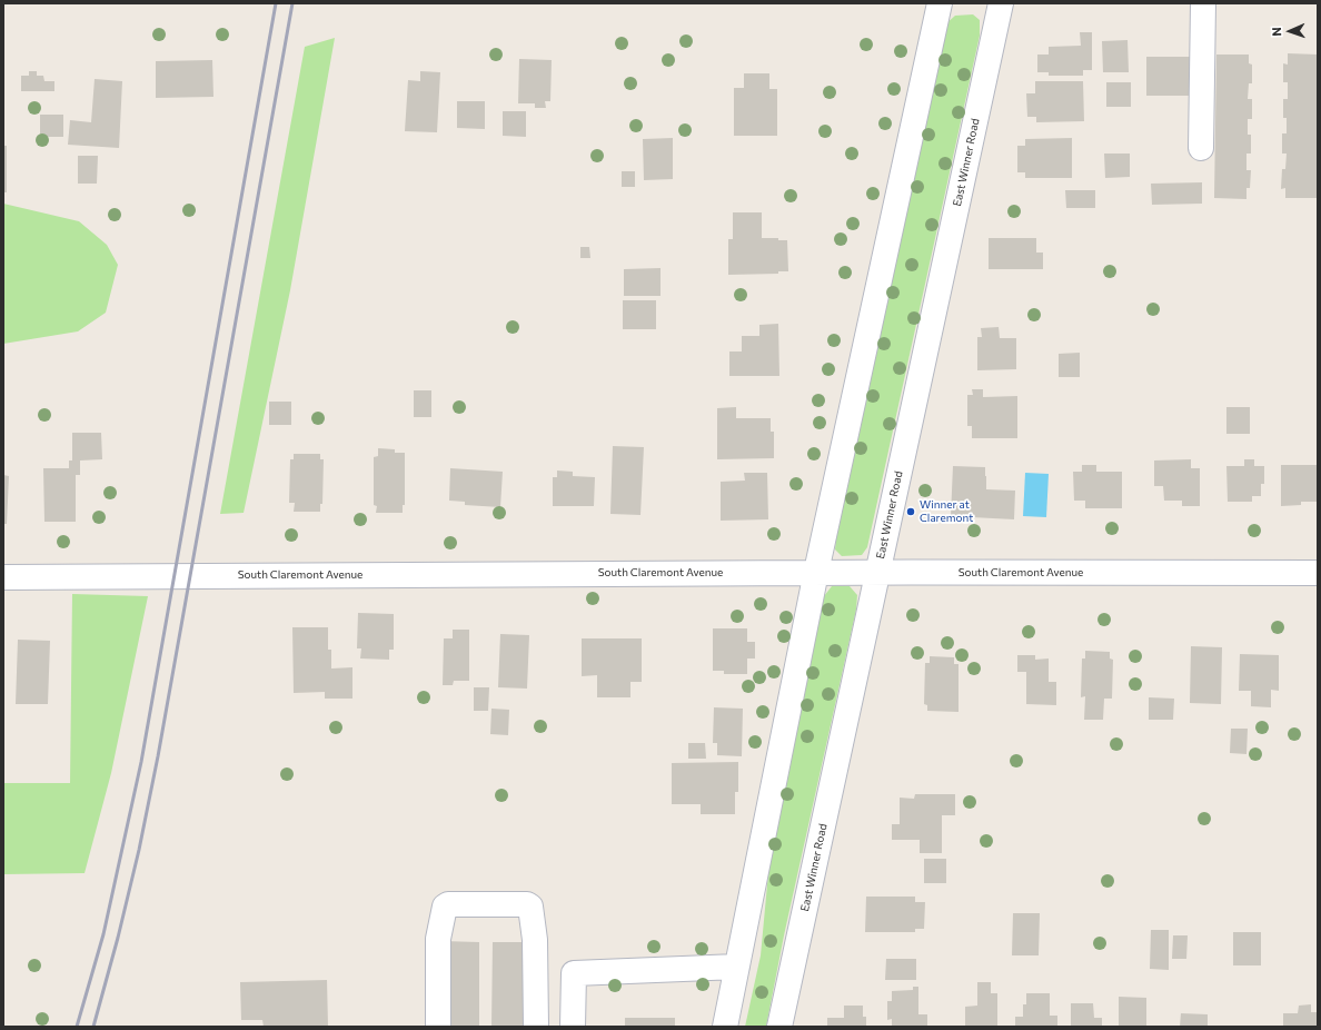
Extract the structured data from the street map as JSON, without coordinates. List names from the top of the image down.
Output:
{
  "streets": {
    "street": ["East Winner Road", "South Claremont Avenue"]
  },
  "crossings": [
    ["East Winner Road", "South Claremont Avenue"]
  ],
  "places": ["Winner at Claremont"],
  "north": "left"
}
